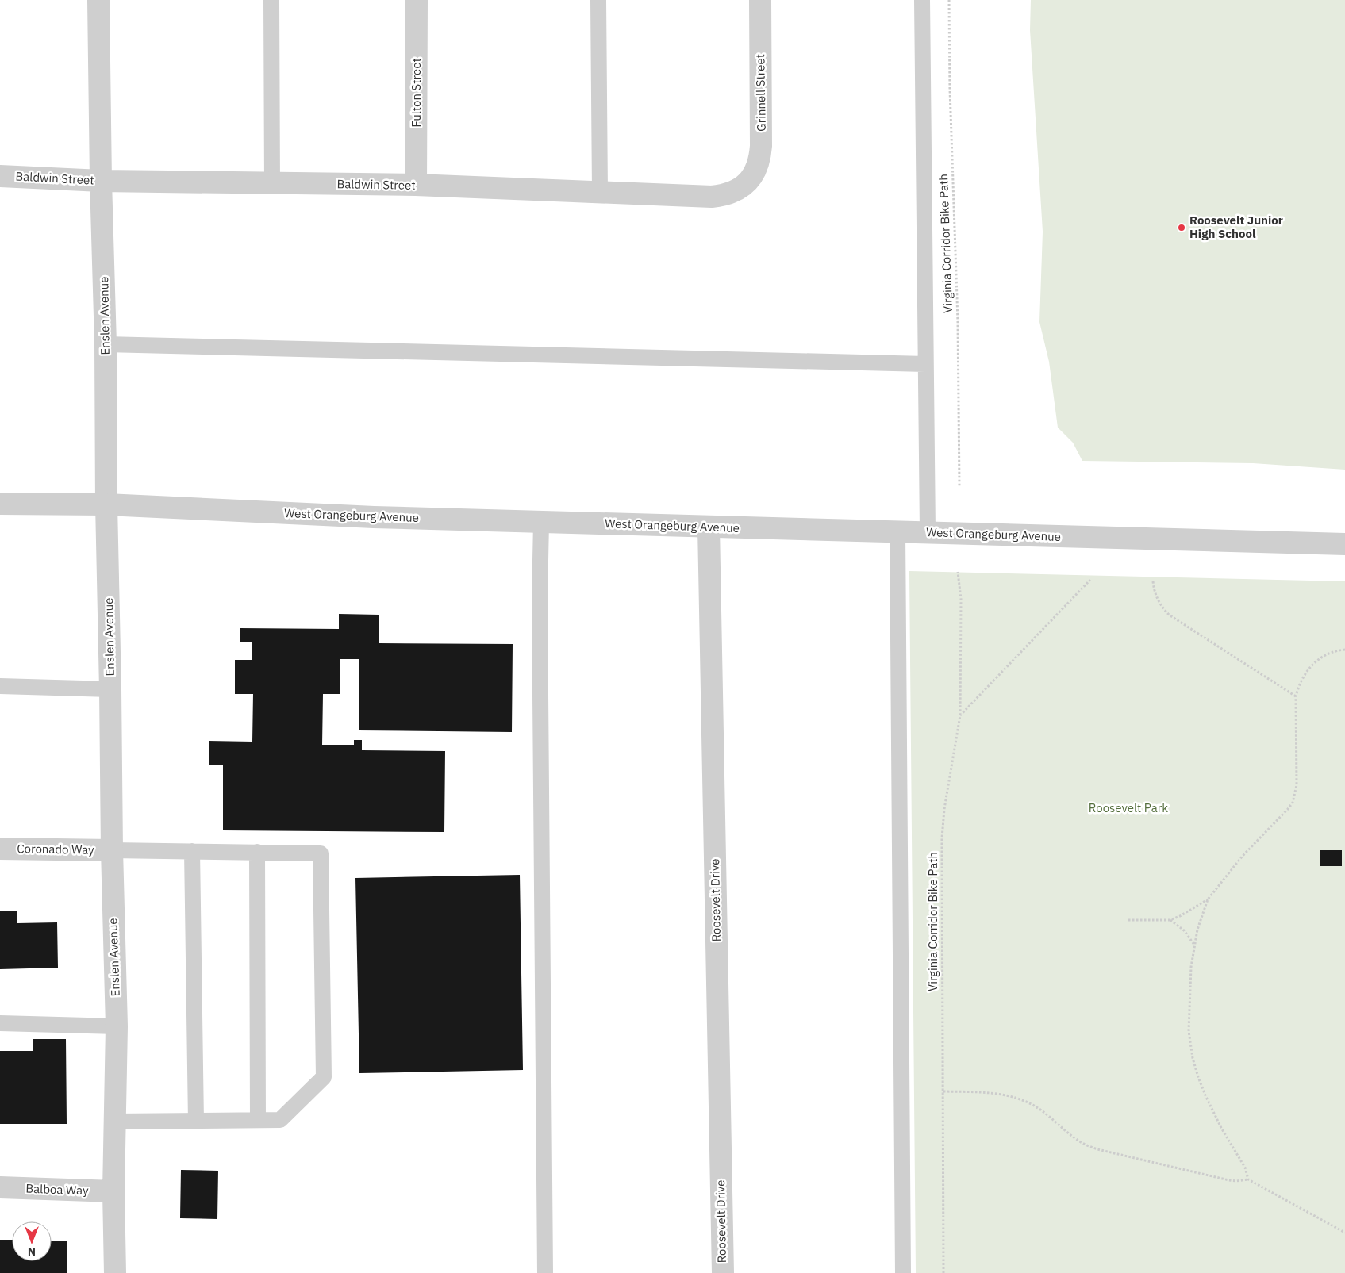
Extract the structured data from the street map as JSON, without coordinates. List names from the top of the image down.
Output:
{
  "streets": {
    "street": [
      "Fulton Street",
      "Grinnell Street",
      "Baldwin Street",
      "Enslen Avenue",
      "West Orangeburg Avenue",
      "Coronado Way",
      "Roosevelt Drive",
      "Balboa Way"
    ],
    "path": ["Virginia Corridor Bike Path"]
  },
  "crossings": [
    ["Fulton Street", "Baldwin Street"],
    ["Grinnell Street", "Baldwin Street"],
    ["Baldwin Street", "Enslen Avenue"],
    ["Enslen Avenue", "West Orangeburg Avenue"],
    ["Enslen Avenue", "Coronado Way"],
    ["Enslen Avenue", "Balboa Way"],
    ["West Orangeburg Avenue", "Roosevelt Drive"]
  ],
  "parks": ["Roosevelt Park"],
  "places": ["Roosevelt Junior High School"],
  "north": "bottom"
}
